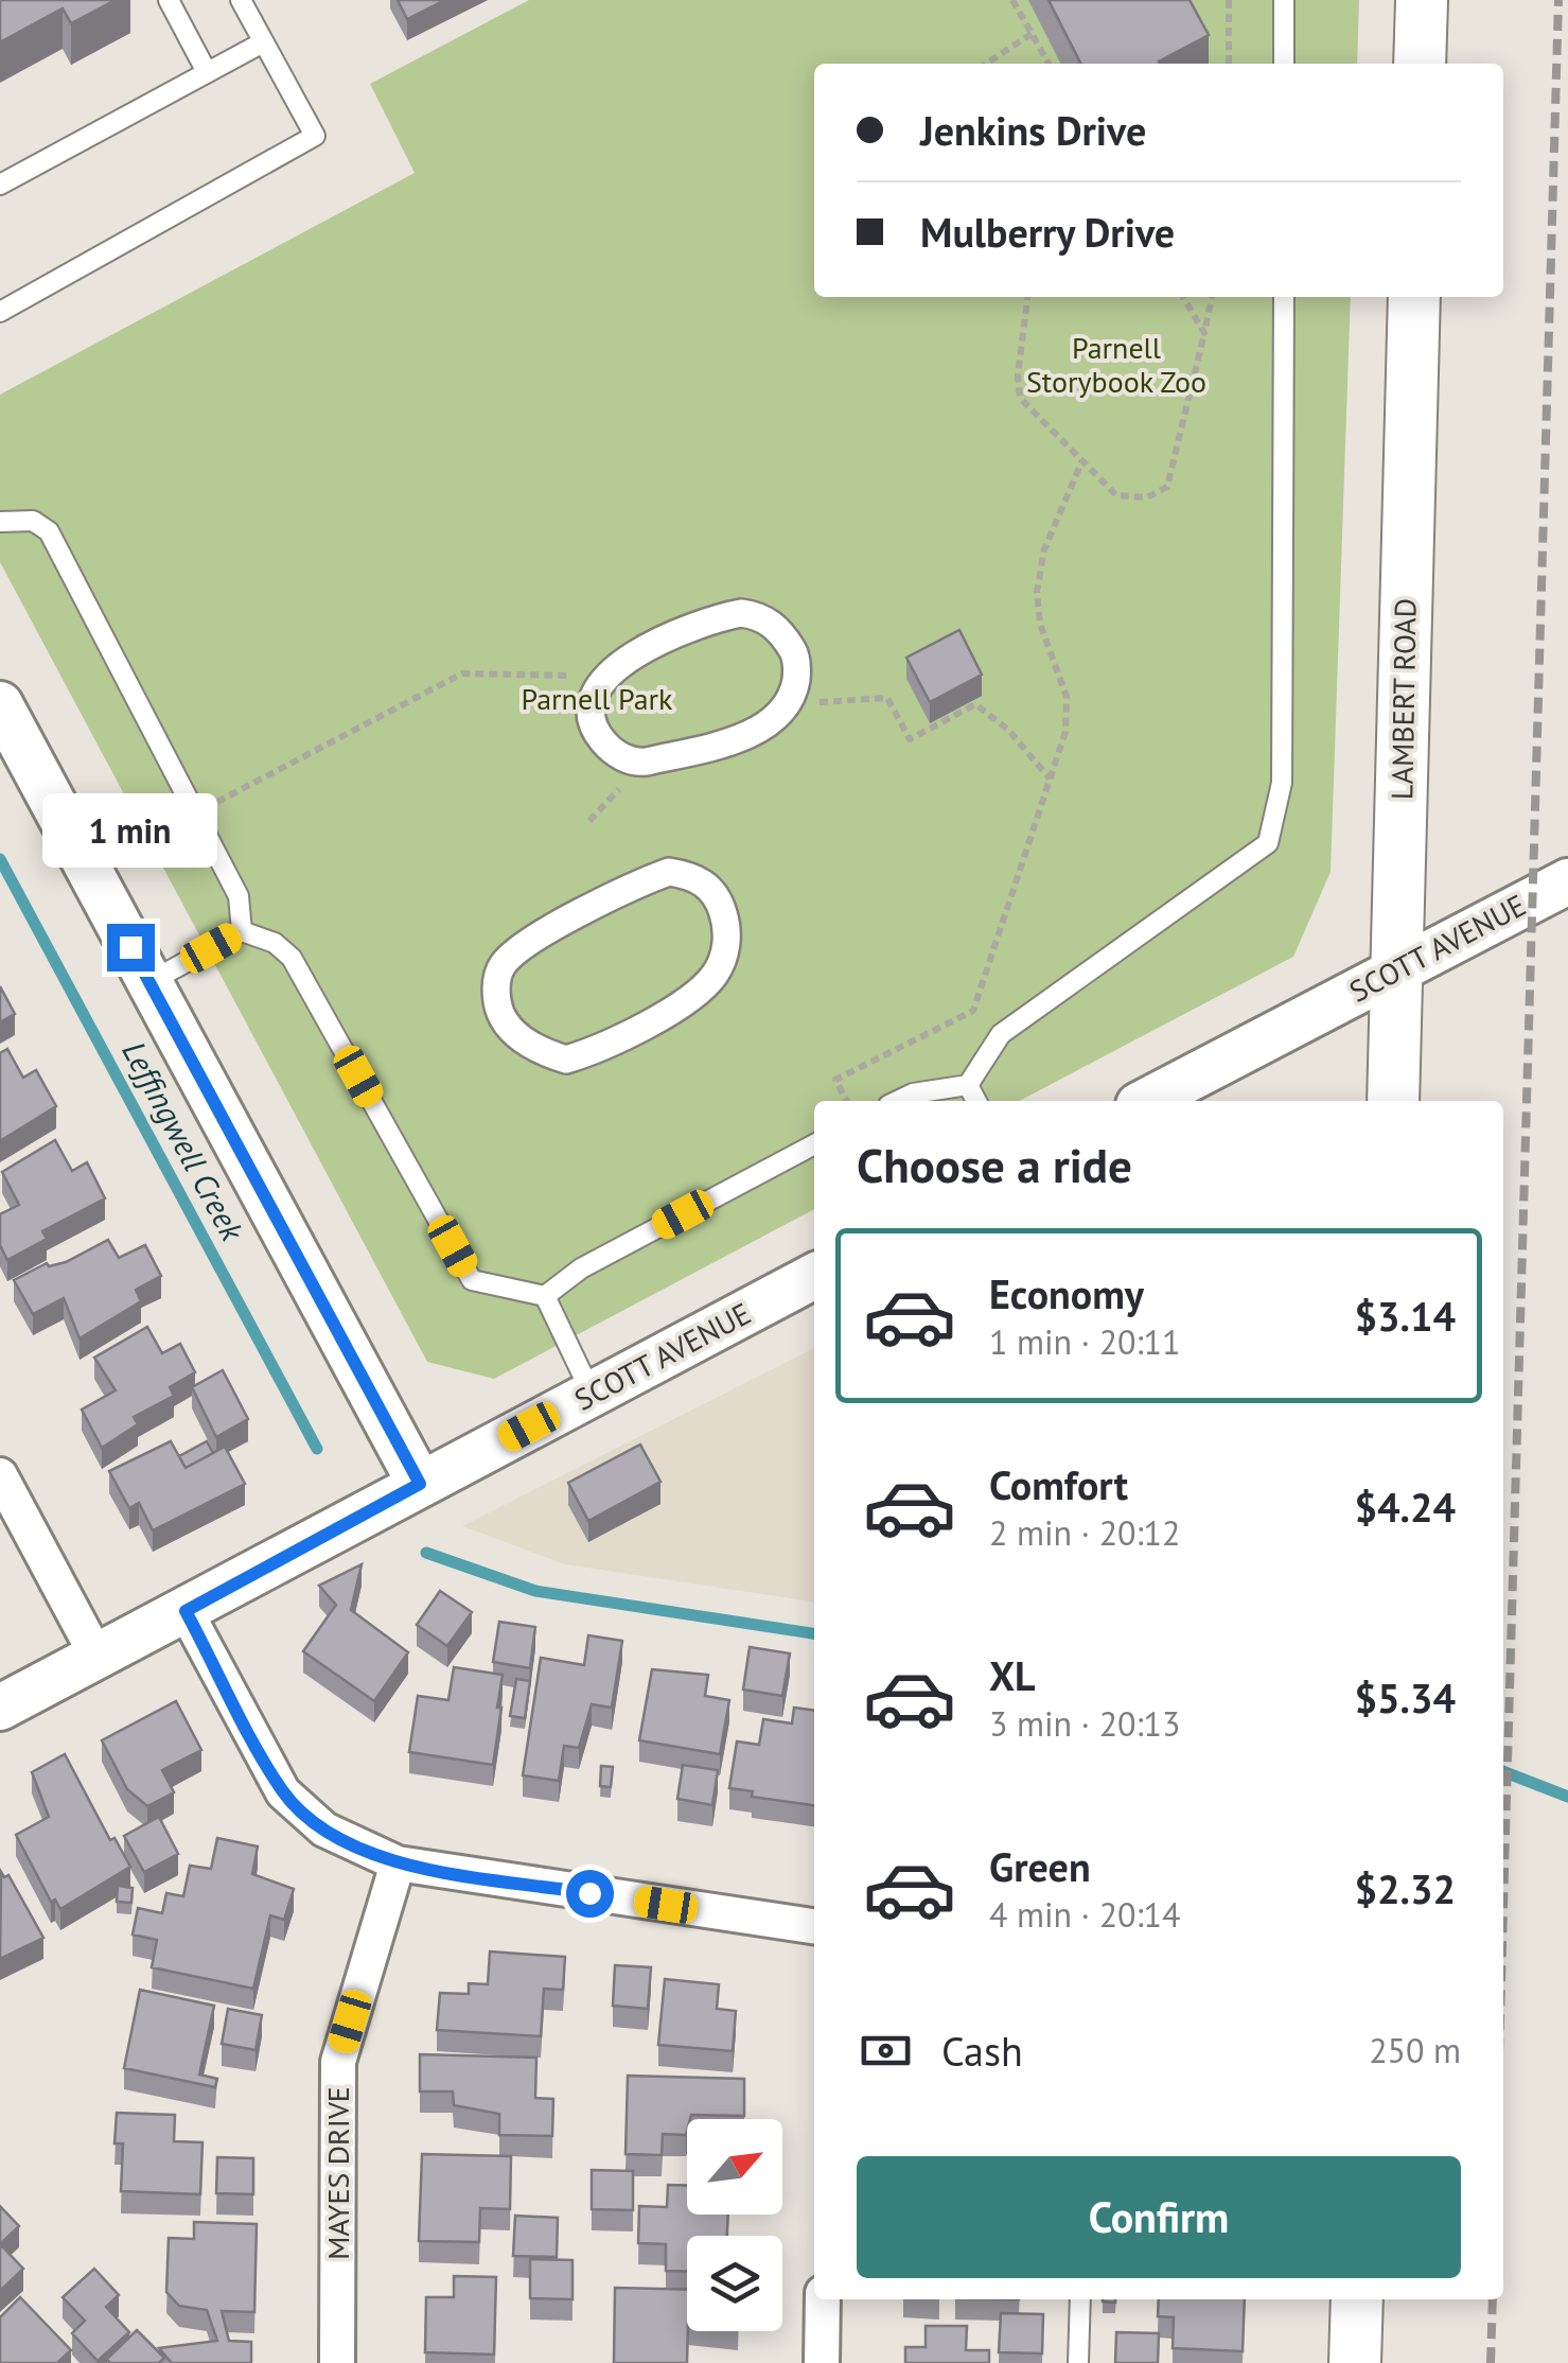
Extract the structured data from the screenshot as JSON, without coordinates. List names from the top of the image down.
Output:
{
  "streets": {
    "main road": ["LAMBERT ROAD"],
    "street": ["SCOTT AVENUE", "MAYES DRIVE"]
  },
  "crossings": [
    ["LAMBERT ROAD", "SCOTT AVENUE"]
  ],
  "water": ["Leffingwell Creek"],
  "parks": ["Parnell Storybook Zoo", "Parnell Park"],
  "north": "top right",
  "page": {
    "banner": ["Jenkins Drive", "Mulberry Drive"],
    "bubble": "1 min",
    "heading": "Choose a ride",
    "list": [
      {
        "name": "Economy",
        "note": "1 min · 20:11",
        "value": "$3.14"
      },
      {
        "name": "Comfort",
        "note": "2 min · 20:12",
        "value": "$4.24"
      },
      {
        "name": "XL",
        "note": "3 min · 20:13",
        "value": "$5.34"
      },
      {
        "name": "Green",
        "note": "4 min · 20:14",
        "value": "$2.32"
      }
    ],
    "pay": ["Cash", "250 m"],
    "buttons": "Confirm"
  }
}
